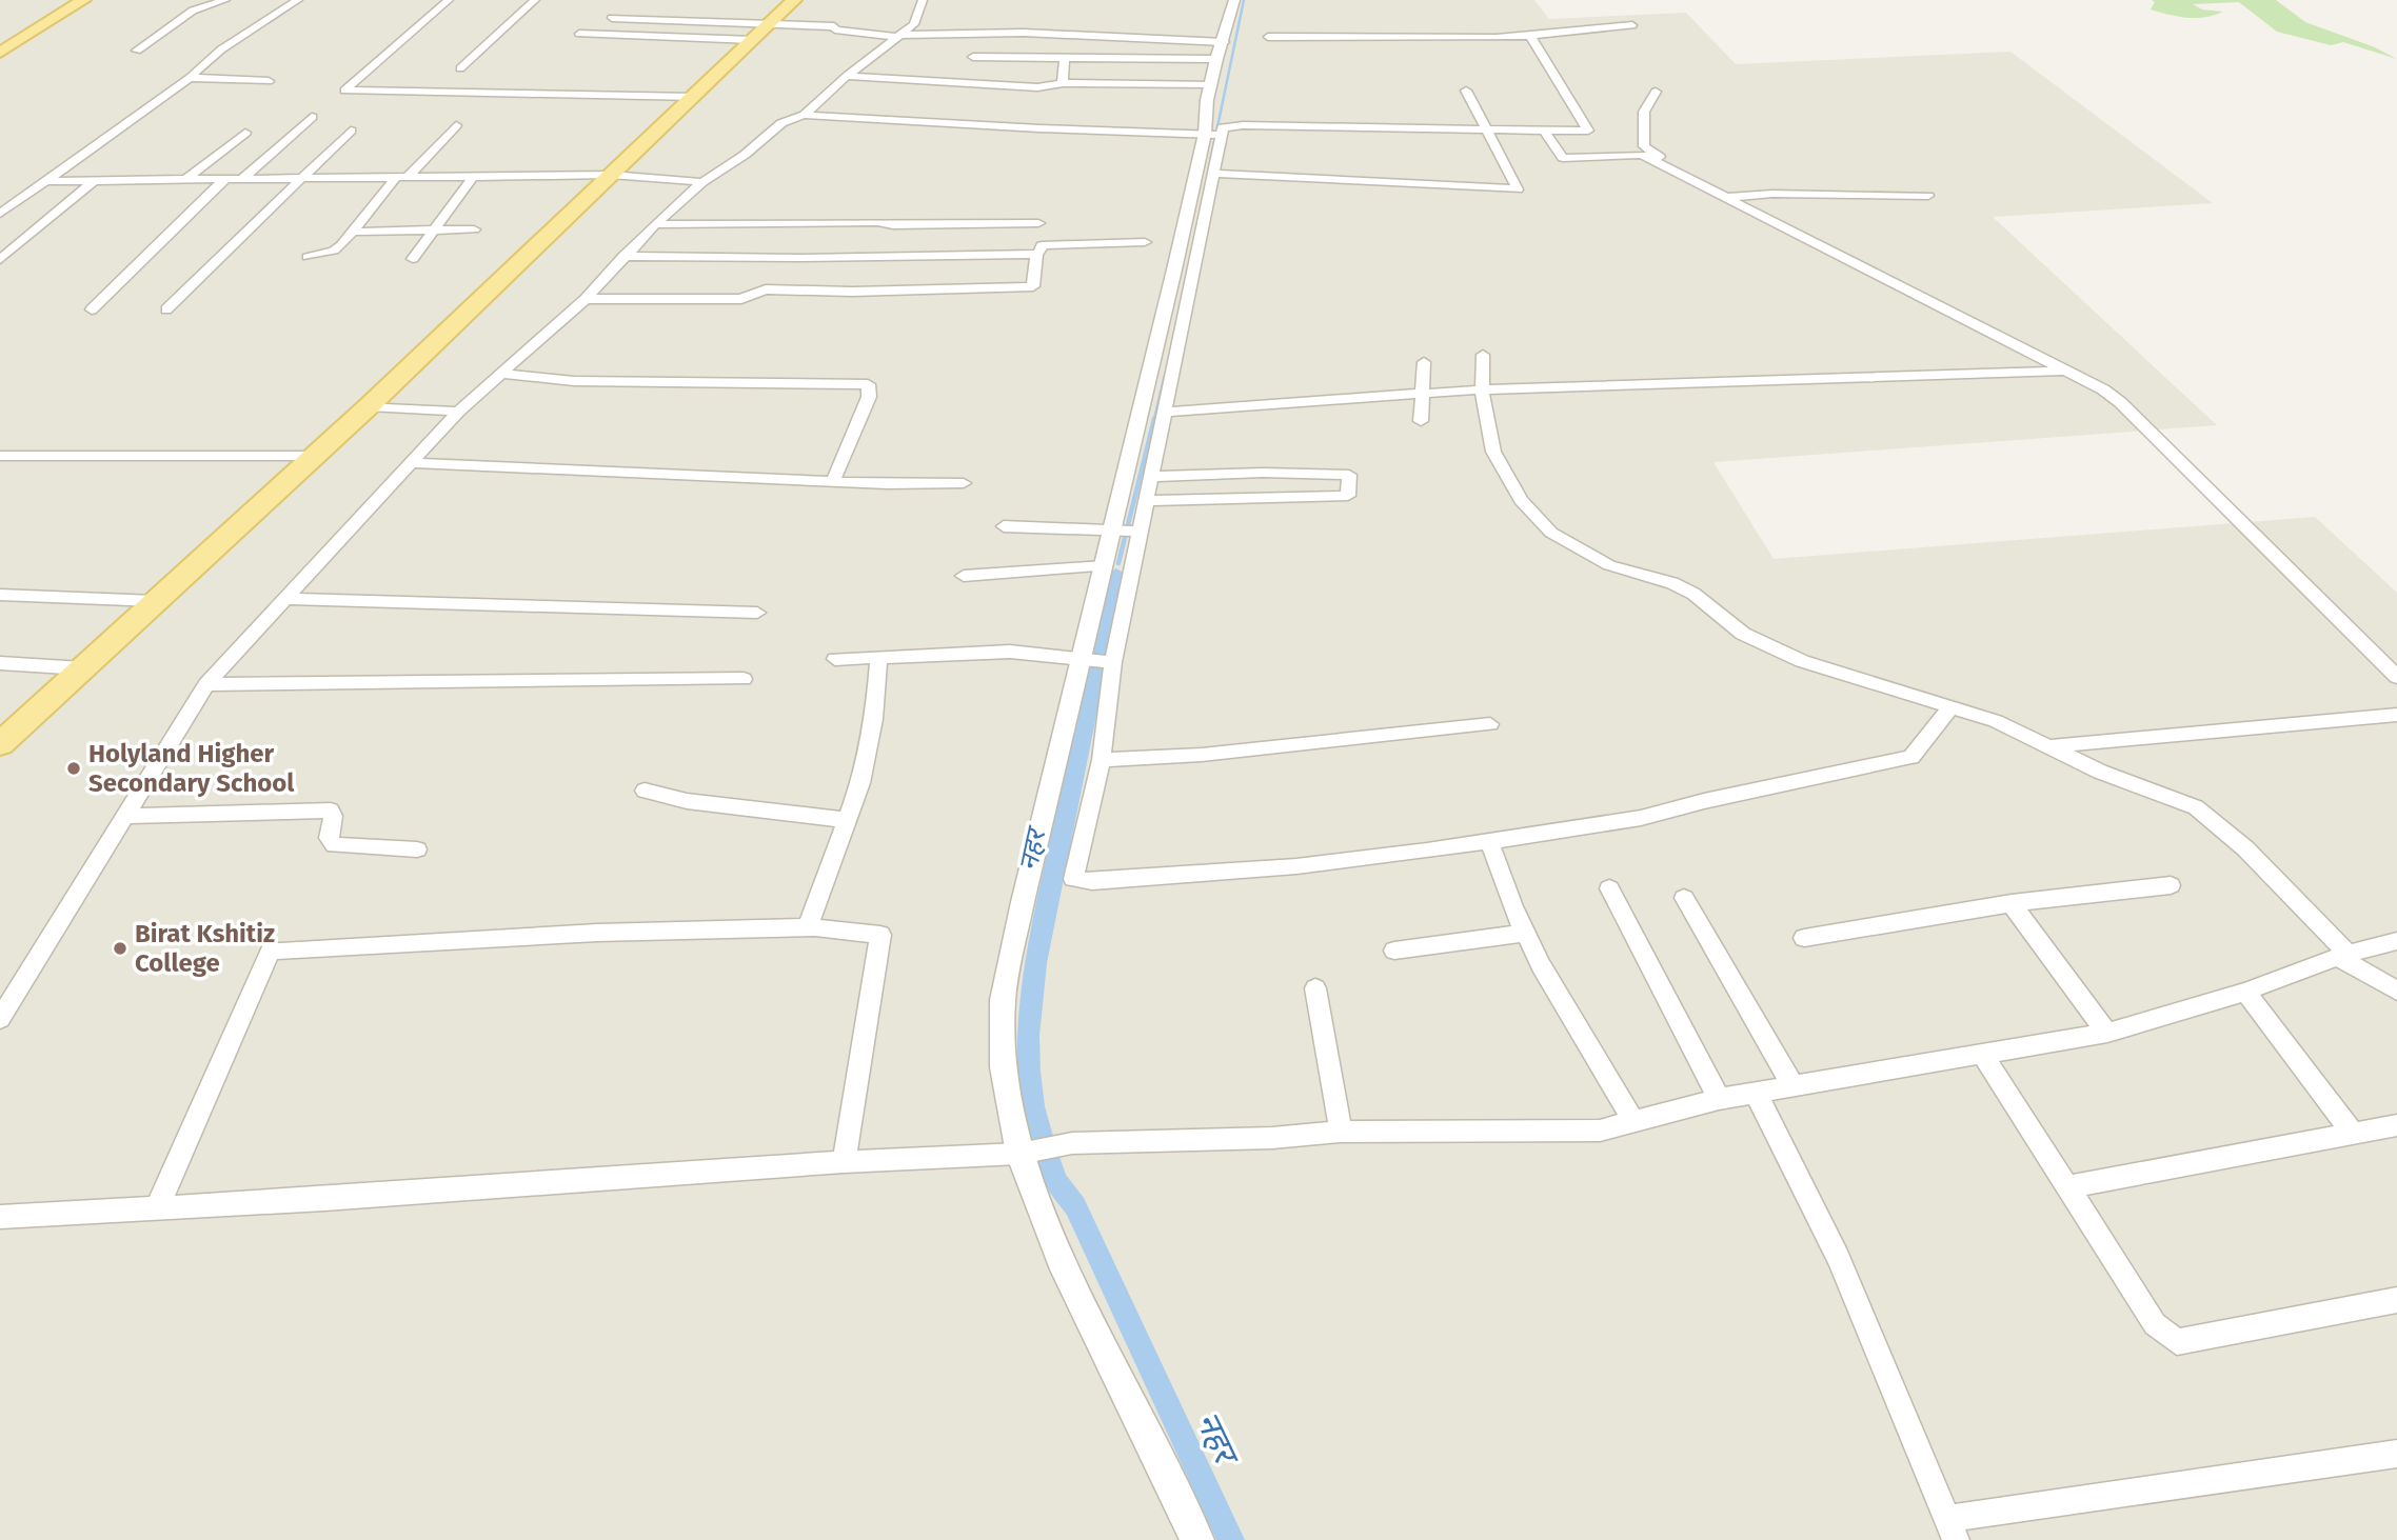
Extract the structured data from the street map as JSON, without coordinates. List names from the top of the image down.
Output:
{
  "water": ["नहर"],
  "places": ["Holyland Higher Secondary School", "Birat Kshitiz College"]
}
